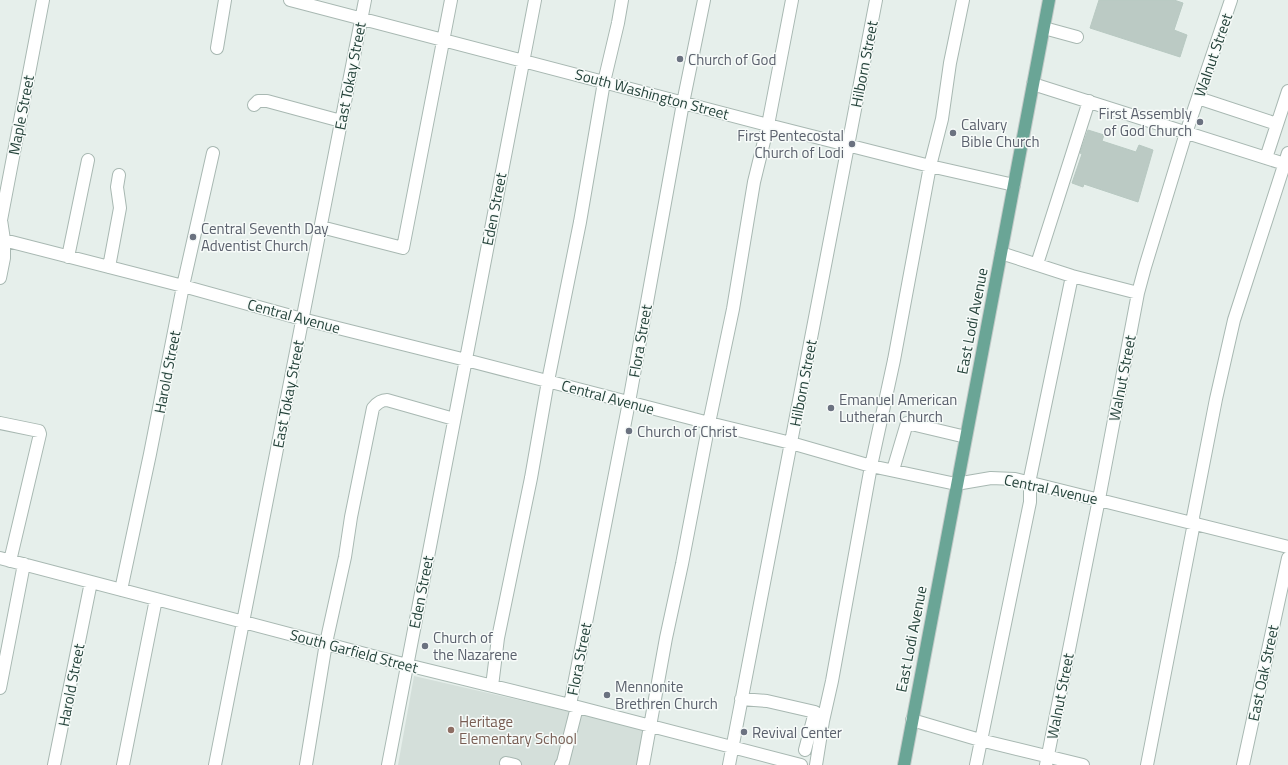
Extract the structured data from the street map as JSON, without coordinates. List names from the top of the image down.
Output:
{
  "streets": {
    "main road": ["East Lodi Avenue"],
    "street": [
      "Walnut Street",
      "Hilborn Street",
      "East Tokay Street",
      "South Washington Street",
      "Maple Street",
      "Eden Street",
      "Central Avenue",
      "Flora Street",
      "Harold Street",
      "South Garfield Street",
      "East Oak Street"
    ]
  },
  "crossings": [
    ["Walnut Street", "Central Avenue"],
    ["Hilborn Street", "South Washington Street"],
    ["Hilborn Street", "Central Avenue"],
    ["Hilborn Street", "South Garfield Street"],
    ["East Tokay Street", "South Washington Street"],
    ["East Tokay Street", "Central Avenue"],
    ["East Tokay Street", "South Garfield Street"],
    ["South Washington Street", "Eden Street"],
    ["South Washington Street", "East Lodi Avenue"],
    ["South Washington Street", "Flora Street"],
    ["Maple Street", "Central Avenue"],
    ["Eden Street", "Central Avenue"],
    ["Eden Street", "South Garfield Street"],
    ["Central Avenue", "East Lodi Avenue"],
    ["Central Avenue", "Flora Street"],
    ["Central Avenue", "Harold Street"],
    ["Flora Street", "South Garfield Street"],
    ["Harold Street", "South Garfield Street"]
  ],
  "places": [
    "Church of God",
    "First Assembly of God Church",
    "Calvary Bible Church",
    "First Pentecostal Church of Lodi",
    "Central Seventh Day Adventist Church",
    "Emanuel American Lutheran Church",
    "Church of Christ",
    "Church of the Nazarene",
    "Mennonite Brethren Church",
    "Heritage Elementary School",
    "Revival Center"
  ]
}
